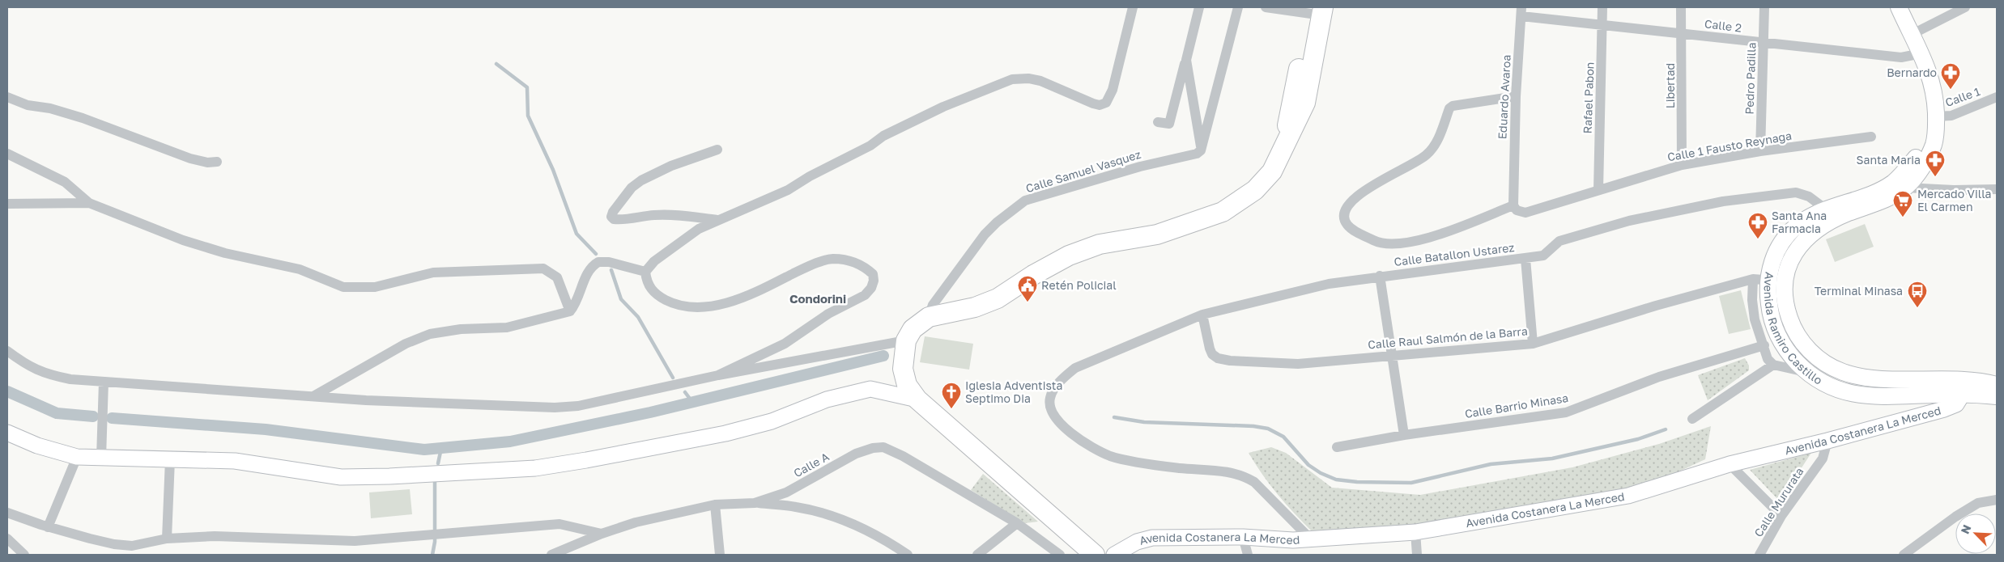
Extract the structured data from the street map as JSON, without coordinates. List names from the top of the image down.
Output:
{
  "streets": {
    "main road": ["Avenida Ramiro Castillo"],
    "street": [
      "Calle 2",
      "Pedro Padilla",
      "Libertad",
      "Eduardo Avaroa",
      "Calle 1",
      "Rafael Pabon",
      "Calle 1 Fausto Reynaga",
      "Calle Samuel Vasquez",
      "Calle Batallon Ustarez",
      "Calle Raul Salmón de la Barra",
      "Calle Barrio Minasa",
      "Avenida Costanera La Merced",
      "Calle A",
      "Calle Mururata"
    ]
  },
  "crossings": [
    ["Calle 2", "Pedro Padilla"],
    ["Calle 2", "Libertad"],
    ["Calle 2", "Eduardo Avaroa"],
    ["Calle 2", "Rafael Pabon"],
    ["Calle 2", "Avenida Ramiro Castillo"],
    ["Pedro Padilla", "Calle 1 Fausto Reynaga"],
    ["Libertad", "Calle 1 Fausto Reynaga"],
    ["Eduardo Avaroa", "Calle 1 Fausto Reynaga"],
    ["Calle 1", "Avenida Ramiro Castillo"],
    ["Rafael Pabon", "Calle 1 Fausto Reynaga"],
    ["Calle Batallon Ustarez", "Avenida Ramiro Castillo"],
    ["Calle Batallon Ustarez", "Calle Raul Salmón de la Barra"],
    ["Calle Batallon Ustarez", "Avenida Costanera La Merced"],
    ["Avenida Ramiro Castillo", "Calle Raul Salmón de la Barra"],
    ["Avenida Ramiro Castillo", "Avenida Costanera La Merced"],
    ["Avenida Costanera La Merced", "Calle Mururata"]
  ],
  "districts": ["Condorini"],
  "places": {
    "pharmacy": ["Bernardo", "Santa Maria", "Santa Ana Farmacia"],
    "supermarket": ["Mercado Villa El Carmen"],
    "public building": ["Retén Policial"],
    "bus stop": ["Terminal Minasa"],
    "church": ["Iglesia Adventista Septimo Dia"]
  },
  "north": "top left"
}
